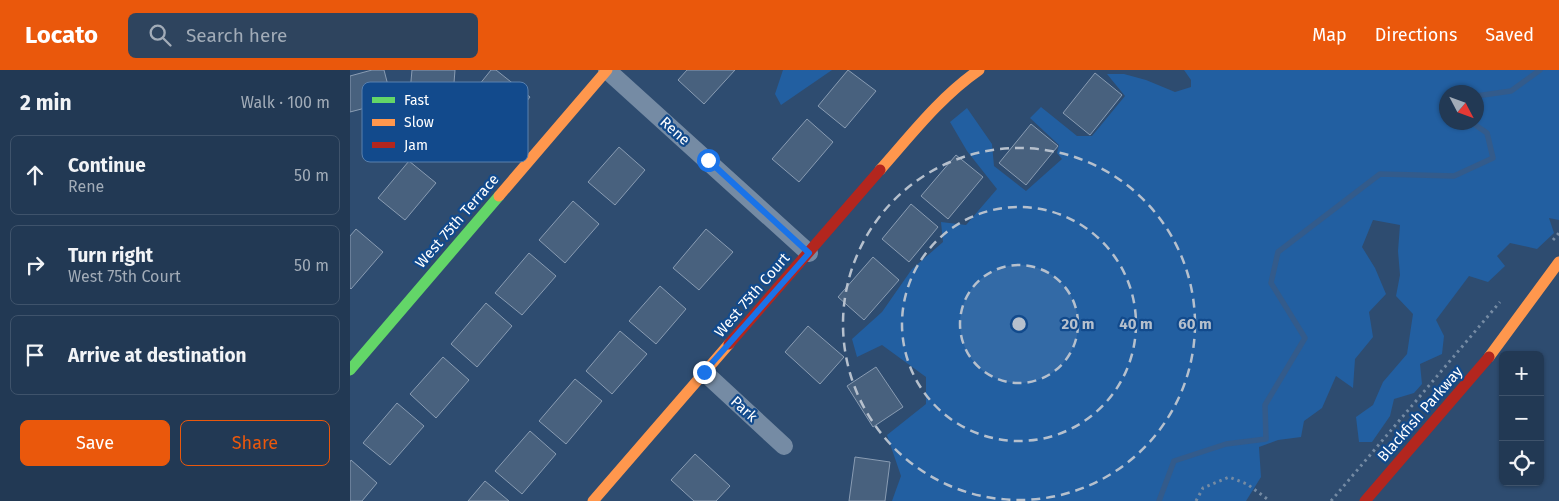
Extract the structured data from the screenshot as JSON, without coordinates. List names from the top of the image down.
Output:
{
  "streets": {
    "street": [
      "Rene",
      "West 75th Terrace",
      "West 75th Court",
      "Park",
      "Blackfish Parkway"
    ]
  },
  "crossings": [
    ["Rene", "West 75th Terrace"],
    ["Rene", "West 75th Court"],
    ["West 75th Court", "Park"]
  ],
  "legend": ["Fast", "Slow", "Jam"],
  "north": "bottom right",
  "page": {
    "header": "Locato",
    "search": "Search here",
    "nav": ["Map", "Directions", "Saved"],
    "heading": ["2 min", "Walk · 100 m"],
    "list": [
      ["Continue", "Rene", "50 m"],
      ["Turn right", "West 75th Court", "50 m"],
      "Arrive at destination"
    ],
    "map_buttons": ["+", "−"],
    "buttons": ["Save", "Share"]
  },
  "rings": ["20 m", "40 m", "60 m"]
}
